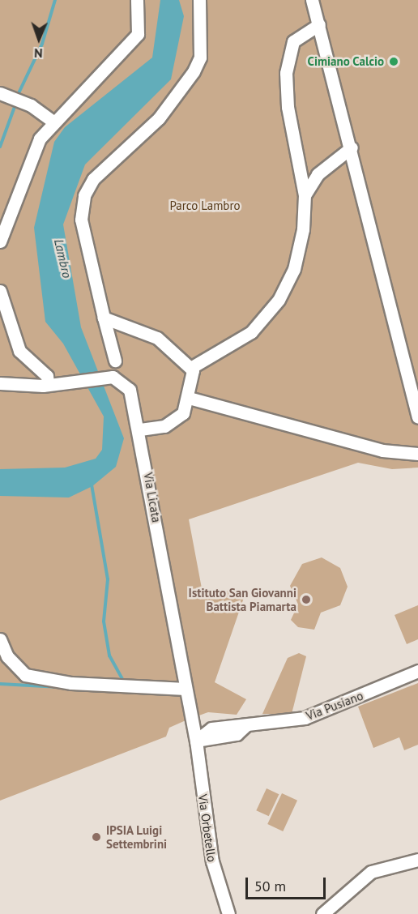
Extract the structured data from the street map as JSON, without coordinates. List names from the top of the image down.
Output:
{
  "streets": {
    "street": ["Via Licata", "Via Pusiano", "Via Orbetello"]
  },
  "crossings": [
    ["Via Licata", "Via Pusiano"],
    ["Via Licata", "Via Orbetello"],
    ["Via Pusiano", "Via Orbetello"]
  ],
  "water": ["Lambro"],
  "parks": ["Parco Lambro"],
  "places": ["Cimiano Calcio", "Istituto San Giovanni Battista Piamarta", "IPSIA Luigi Settembrini"],
  "scale_bar": "50 m",
  "north": "bottom"
}
